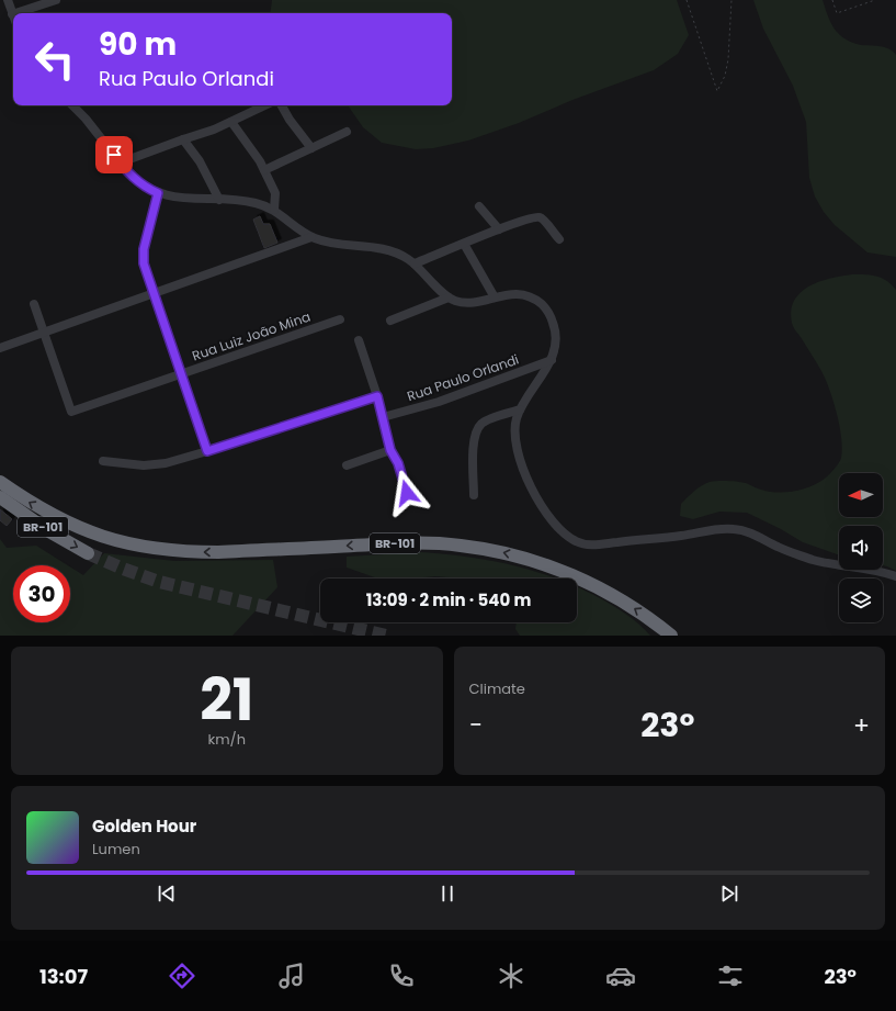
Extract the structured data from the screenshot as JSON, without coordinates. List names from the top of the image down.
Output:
{
  "streets": {
    "highway": ["BR-101"],
    "street": ["Rua Luiz João Mina", "Rua Paulo Orlandi"]
  },
  "north": "left",
  "page": {
    "turn": ["90 m", "Rua Paulo Orlandi"],
    "limit": "30",
    "trip": "13:09 · 2 min · 540 m",
    "tile": [
      ["21", "km/h"],
      "Climate"
    ],
    "heat": ["−", "23°", "+"],
    "song": ["Golden Hour", "Lumen"],
    "tabs": ["13:07", "23°"]
  }
}
